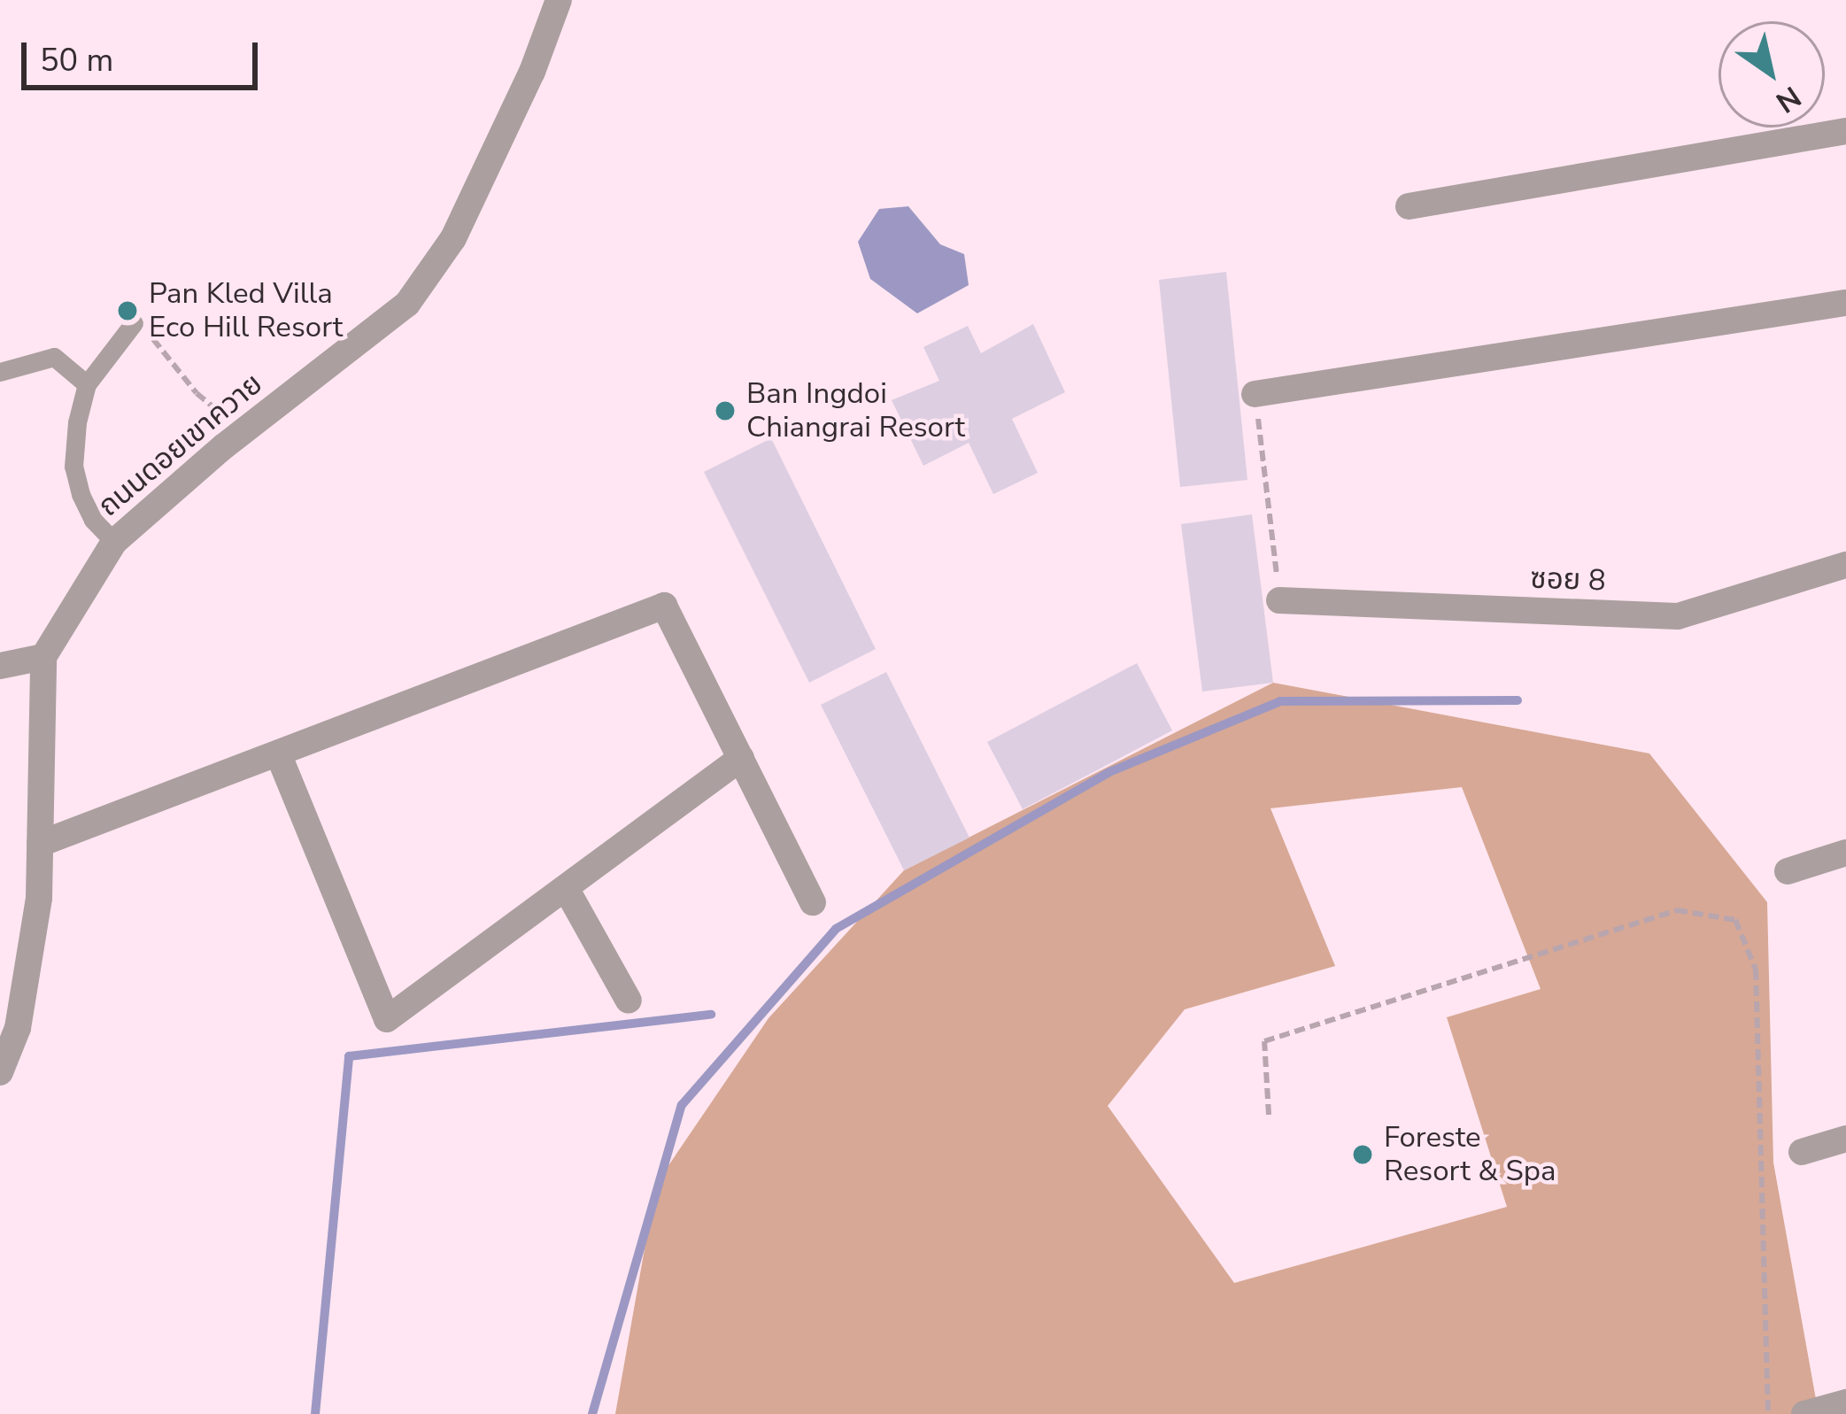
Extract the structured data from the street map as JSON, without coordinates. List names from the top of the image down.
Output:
{
  "streets": {
    "street": ["ถนนดอยเขาควาย", "ซอย 8"]
  },
  "places": ["Pan Kled Villa Eco Hill Resort", "Ban Ingdoi Chiangrai Resort", "Foreste Resort & Spa"],
  "scale_bar": "50 m",
  "north": "bottom right"
}
